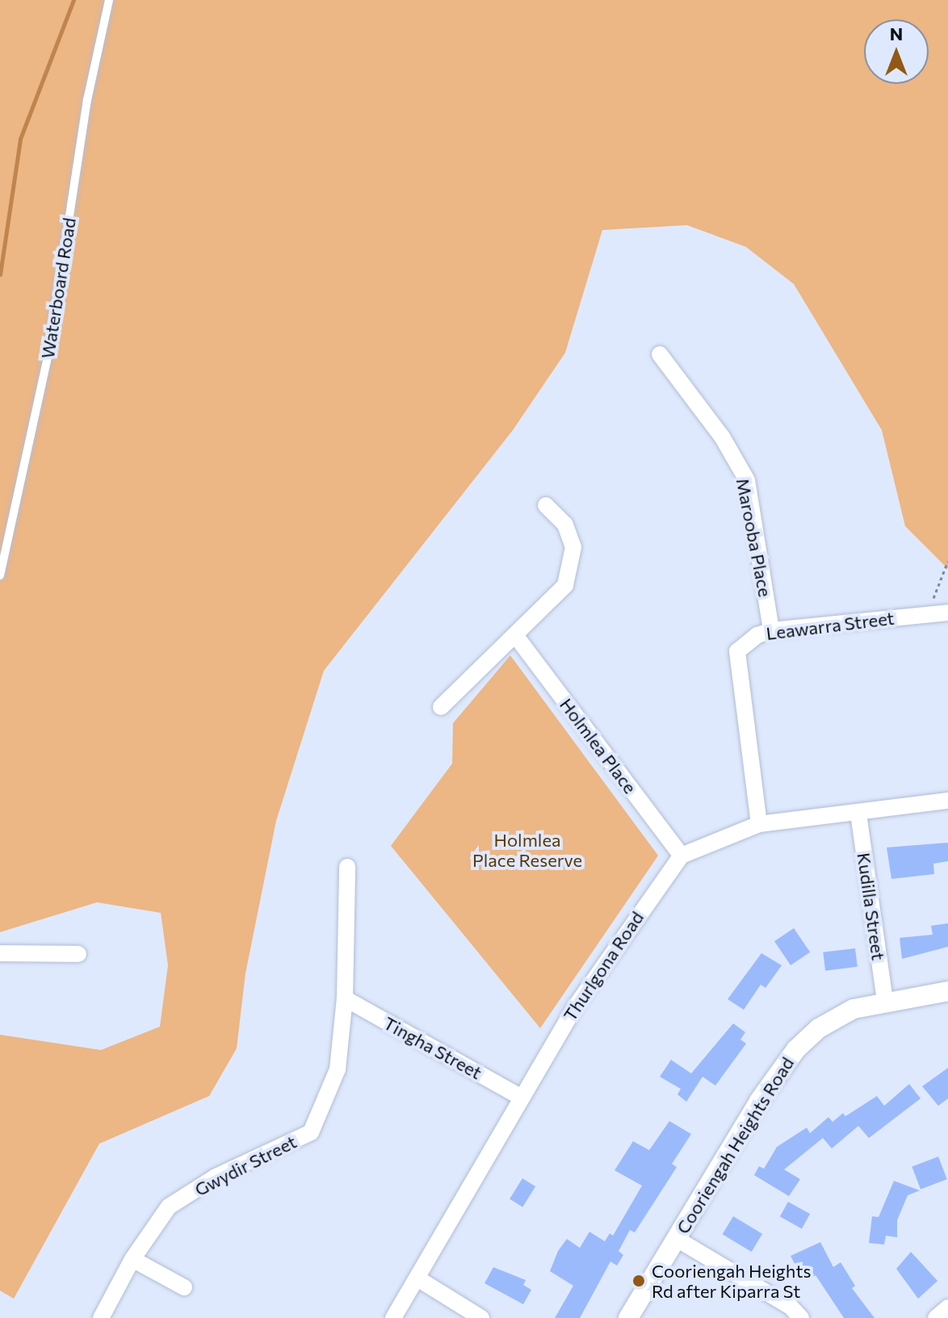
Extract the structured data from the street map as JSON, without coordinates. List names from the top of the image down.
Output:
{
  "streets": {
    "street": [
      "Marooba Place",
      "Leawarra Street",
      "Holmlea Place",
      "Kudilla Street",
      "Thurlgona Road",
      "Tingha Street",
      "Cooriengah Heights Road",
      "Gwydir Street"
    ],
    "lane": ["Waterboard Road"]
  },
  "crossings": [
    ["Marooba Place", "Leawarra Street"],
    ["Holmlea Place", "Thurlgona Road"],
    ["Kudilla Street", "Cooriengah Heights Road"],
    ["Thurlgona Road", "Tingha Street"],
    ["Tingha Street", "Gwydir Street"]
  ],
  "parks": ["Holmlea Place Reserve"],
  "places": ["Cooriengah Heights Rd after Kiparra St"],
  "north": "top"
}
